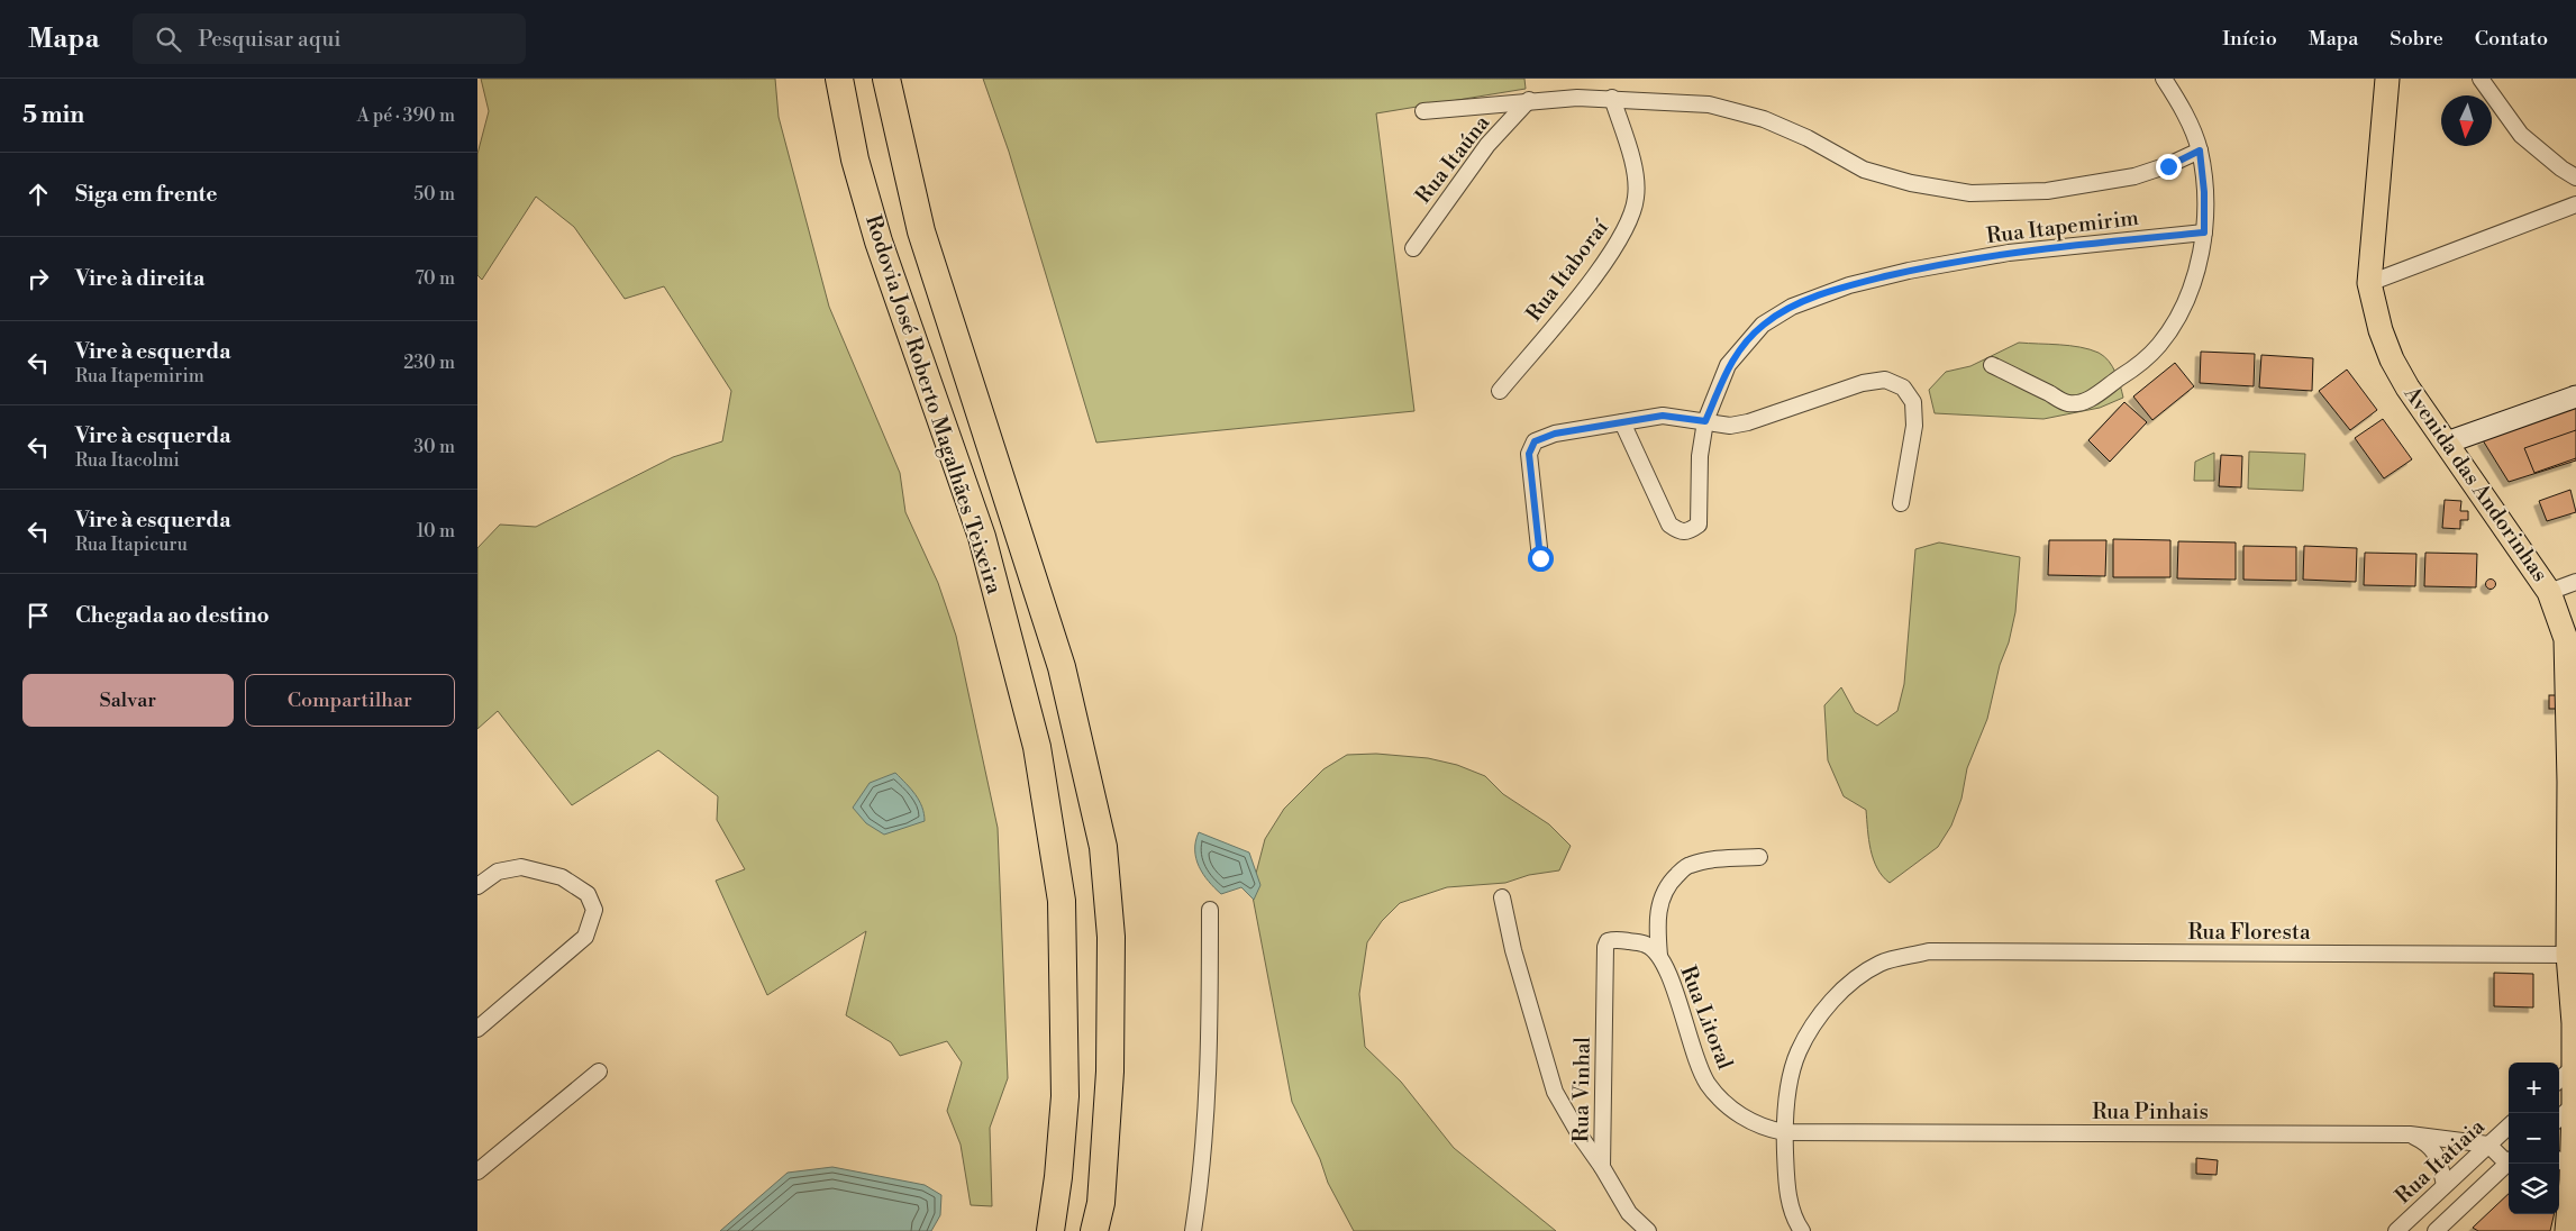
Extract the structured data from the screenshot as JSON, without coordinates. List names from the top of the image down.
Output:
{
  "streets": {
    "highway": ["Rodovia José Roberto Magalhães Teixeira"],
    "main road": ["Avenida das Andorinhas"],
    "street": [
      "Rua Itaúna",
      "Rua Itapemirim",
      "Rua Itaboraí",
      "Rua Floresta",
      "Rua Litoral",
      "Rua Vinhal",
      "Rua Pinhais",
      "Rua Itatiaia"
    ]
  },
  "crossings": [
    ["Avenida das Andorinhas", "Rua Floresta"],
    ["Rua Floresta", "Rua Litoral"],
    ["Rua Floresta", "Rua Pinhais"],
    ["Rua Litoral", "Rua Vinhal"],
    ["Rua Litoral", "Rua Pinhais"],
    ["Rua Pinhais", "Rua Itatiaia"]
  ],
  "north": "bottom",
  "page": {
    "header": "Mapa",
    "search": "Pesquisar aqui",
    "nav": [
      "Início",
      "Mapa",
      "Sobre",
      "Contato"
    ],
    "heading": ["5 min", "A pé · 390 m"],
    "list": [
      ["Siga em frente", "50 m"],
      ["Vire à direita", "70 m"],
      ["Vire à esquerda", "Rua Itapemirim", "230 m"],
      ["Vire à esquerda", "Rua Itacolmi", "30 m"],
      ["Vire à esquerda", "Rua Itapicuru", "10 m"],
      "Chegada ao destino"
    ],
    "buttons": ["Salvar", "Compartilhar"],
    "map_buttons": ["+", "−"]
  }
}
